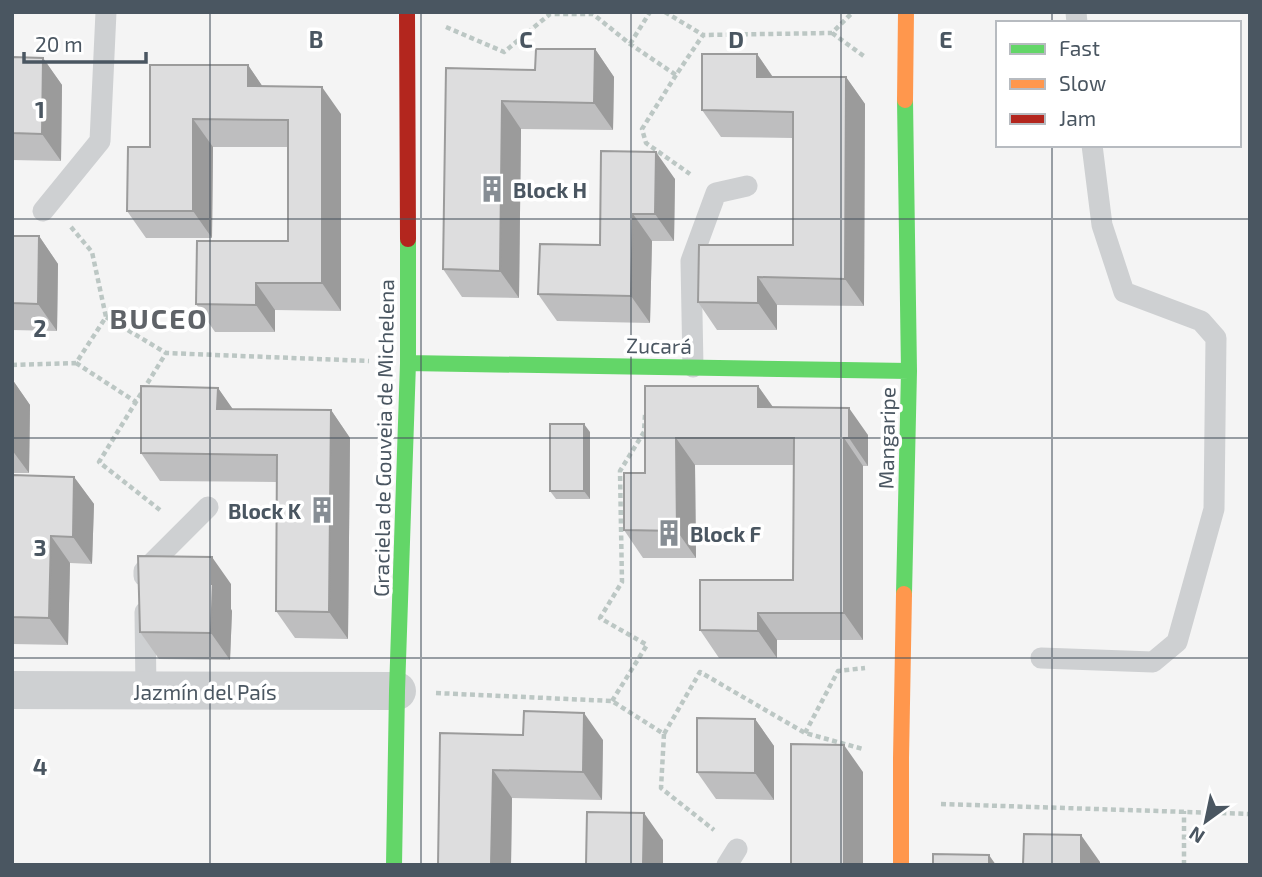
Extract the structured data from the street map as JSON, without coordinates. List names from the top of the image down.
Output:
{
  "streets": {
    "street": [
      "Zucará",
      "Graciela de Gouveia de Michelena",
      "Mangaripe",
      "Jazmín del País"
    ]
  },
  "crossings": [
    ["Zucará", "Graciela de Gouveia de Michelena"],
    ["Zucará", "Mangaripe"],
    ["Graciela de Gouveia de Michelena", "Jazmín del País"]
  ],
  "districts": ["BUCEO"],
  "places": {
    "building": ["Block H", "Block K", "Block F"]
  },
  "legend": ["Fast", "Slow", "Jam"],
  "scale_bar": "20 m",
  "north": "bottom left",
  "grid": {
    "columns": [
      "B",
      "C",
      "D",
      "E"
    ],
    "rows": [
      "1",
      "2",
      "3",
      "4"
    ]
  }
}
